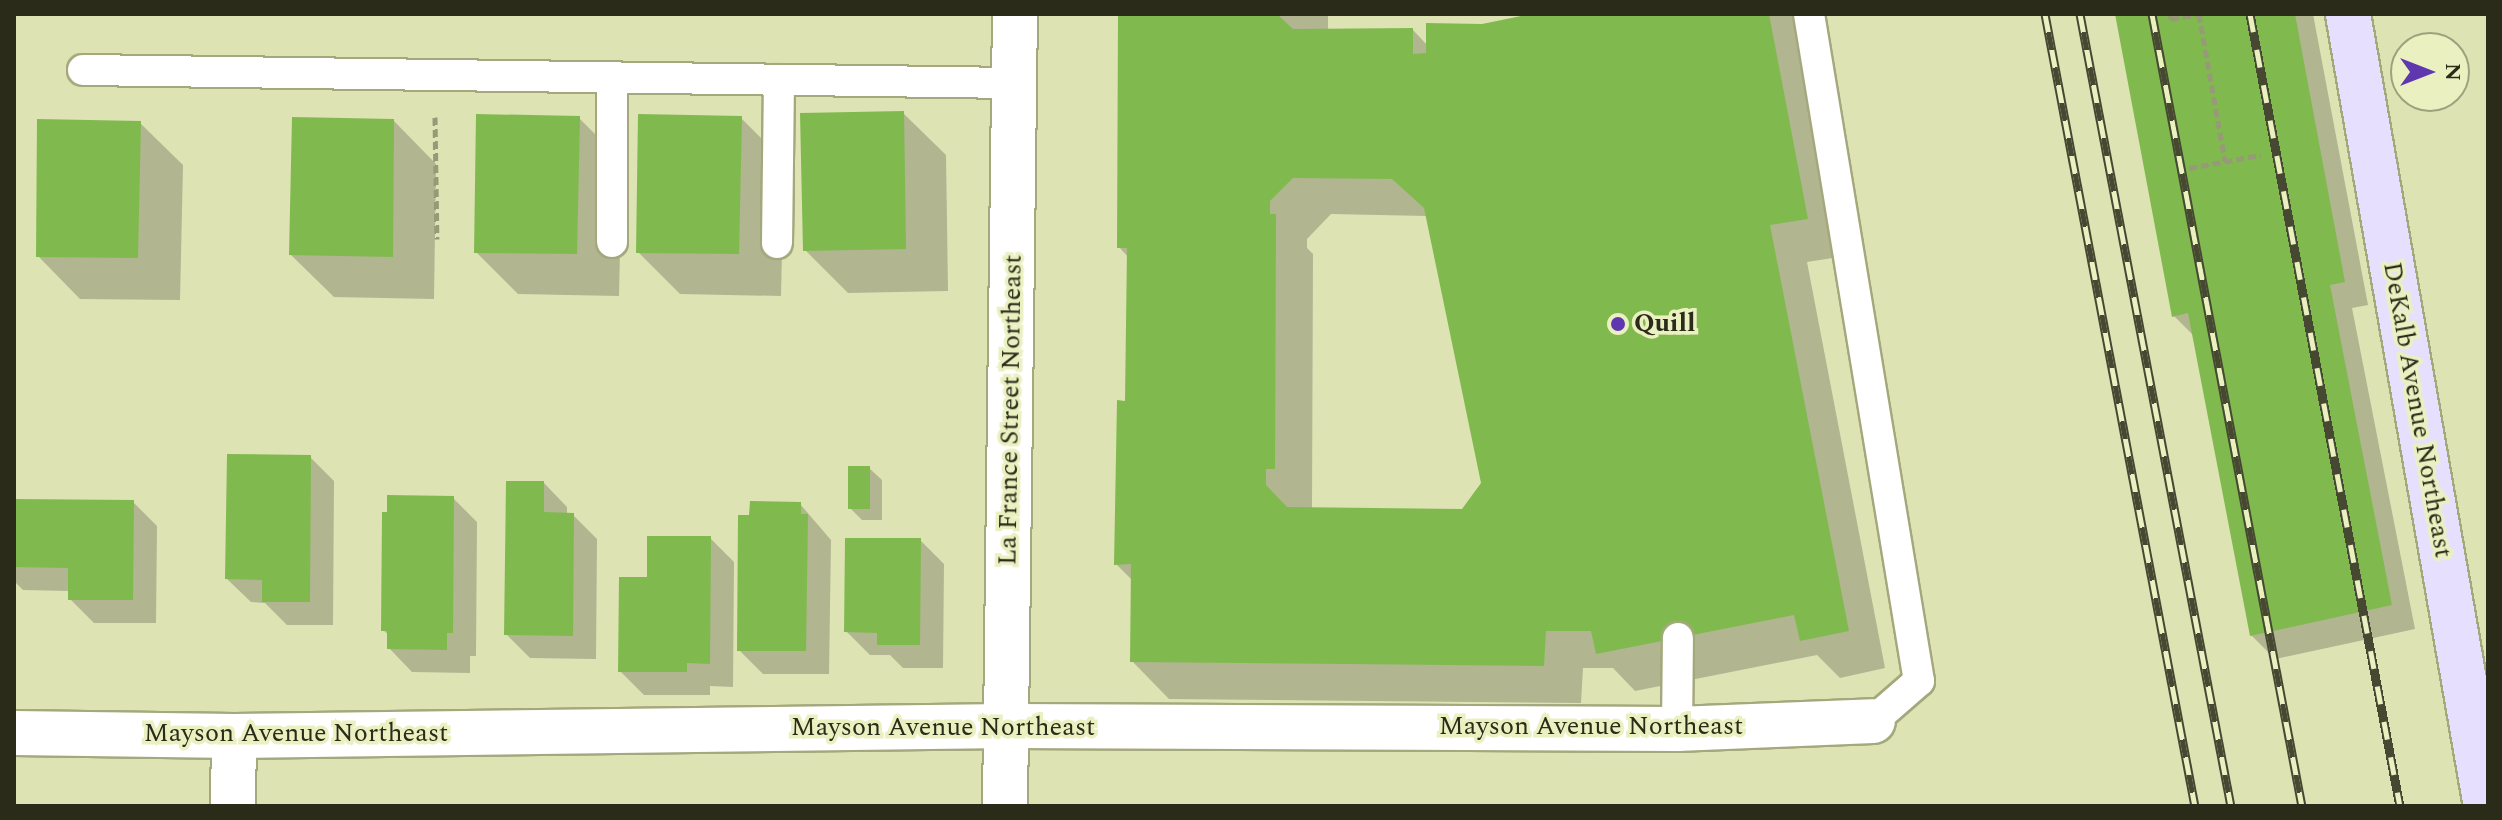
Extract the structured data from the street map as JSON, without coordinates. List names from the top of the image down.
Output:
{
  "streets": {
    "main road": ["DeKalb Avenue Northeast"],
    "street": ["La France Street Northeast", "Mayson Avenue Northeast"]
  },
  "crossings": [
    ["La France Street Northeast", "Mayson Avenue Northeast"]
  ],
  "places": ["Quill"],
  "north": "right"
}
